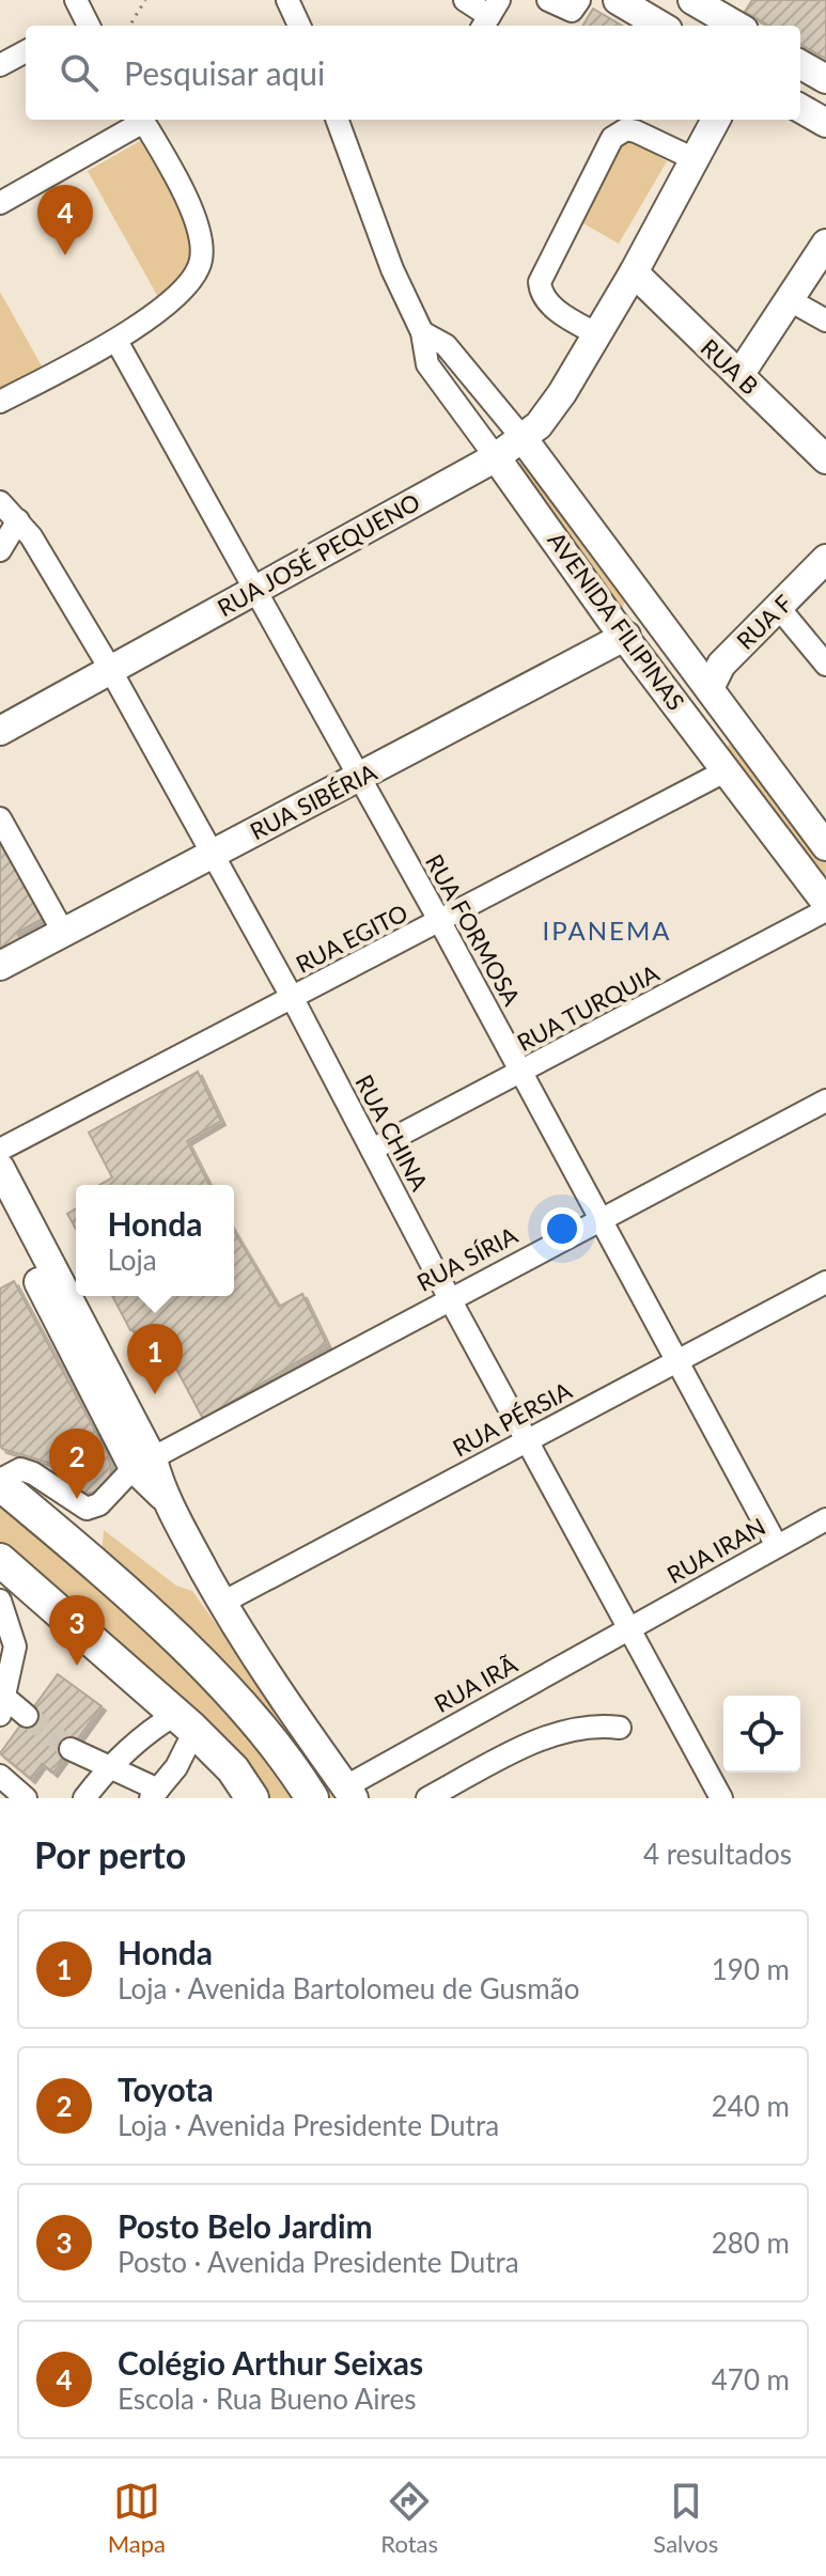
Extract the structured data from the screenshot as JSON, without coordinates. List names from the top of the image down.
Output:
{
  "streets": {
    "main road": [
      "RUA B",
      "RUA JOSÉ PEQUENO",
      "AVENIDA FILIPINAS",
      "RUA F",
      "RUA SIBÉRIA"
    ],
    "street": [
      "RUA FORMOSA",
      "RUA EGITO",
      "RUA TURQUIA",
      "RUA CHINA",
      "RUA SÍRIA",
      "RUA PÉRSIA",
      "RUA IRAN",
      "RUA IRÃ"
    ]
  },
  "crossings": [
    ["RUA B", "RUA JOSÉ PEQUENO"],
    ["RUA JOSÉ PEQUENO", "AVENIDA FILIPINAS"],
    ["RUA JOSÉ PEQUENO", "RUA FORMOSA"],
    ["RUA JOSÉ PEQUENO", "RUA CHINA"],
    ["AVENIDA FILIPINAS", "RUA F"],
    ["AVENIDA FILIPINAS", "RUA SIBÉRIA"],
    ["AVENIDA FILIPINAS", "RUA EGITO"],
    ["RUA SIBÉRIA", "RUA FORMOSA"],
    ["RUA SIBÉRIA", "RUA CHINA"],
    ["RUA FORMOSA", "RUA EGITO"],
    ["RUA FORMOSA", "RUA TURQUIA"],
    ["RUA FORMOSA", "RUA SÍRIA"],
    ["RUA FORMOSA", "RUA PÉRSIA"],
    ["RUA FORMOSA", "RUA IRAN"],
    ["RUA EGITO", "RUA CHINA"],
    ["RUA TURQUIA", "RUA CHINA"],
    ["RUA CHINA", "RUA SÍRIA"],
    ["RUA CHINA", "RUA PÉRSIA"],
    ["RUA CHINA", "RUA IRAN"],
    ["RUA CHINA", "RUA IRÃ"],
    ["RUA IRAN", "RUA IRÃ"]
  ],
  "districts": ["IPANEMA"],
  "page": {
    "search": "Pesquisar aqui",
    "pins": [
      "4",
      "1",
      "2",
      "3"
    ],
    "popup": ["Honda", "Loja"],
    "heading": ["Por perto", "4 resultados"],
    "list": [
      {
        "mark": "1",
        "name": "Honda",
        "note": "Loja · Avenida Bartolomeu de Gusmão",
        "value": "190 m"
      },
      {
        "mark": "2",
        "name": "Toyota",
        "note": "Loja · Avenida Presidente Dutra",
        "value": "240 m"
      },
      {
        "mark": "3",
        "name": "Posto Belo Jardim",
        "note": "Posto · Avenida Presidente Dutra",
        "value": "280 m"
      },
      {
        "mark": "4",
        "name": "Colégio Arthur Seixas",
        "note": "Escola · Rua Bueno Aires",
        "value": "470 m"
      }
    ],
    "nav": ["Mapa", "Rotas", "Salvos"]
  }
}
